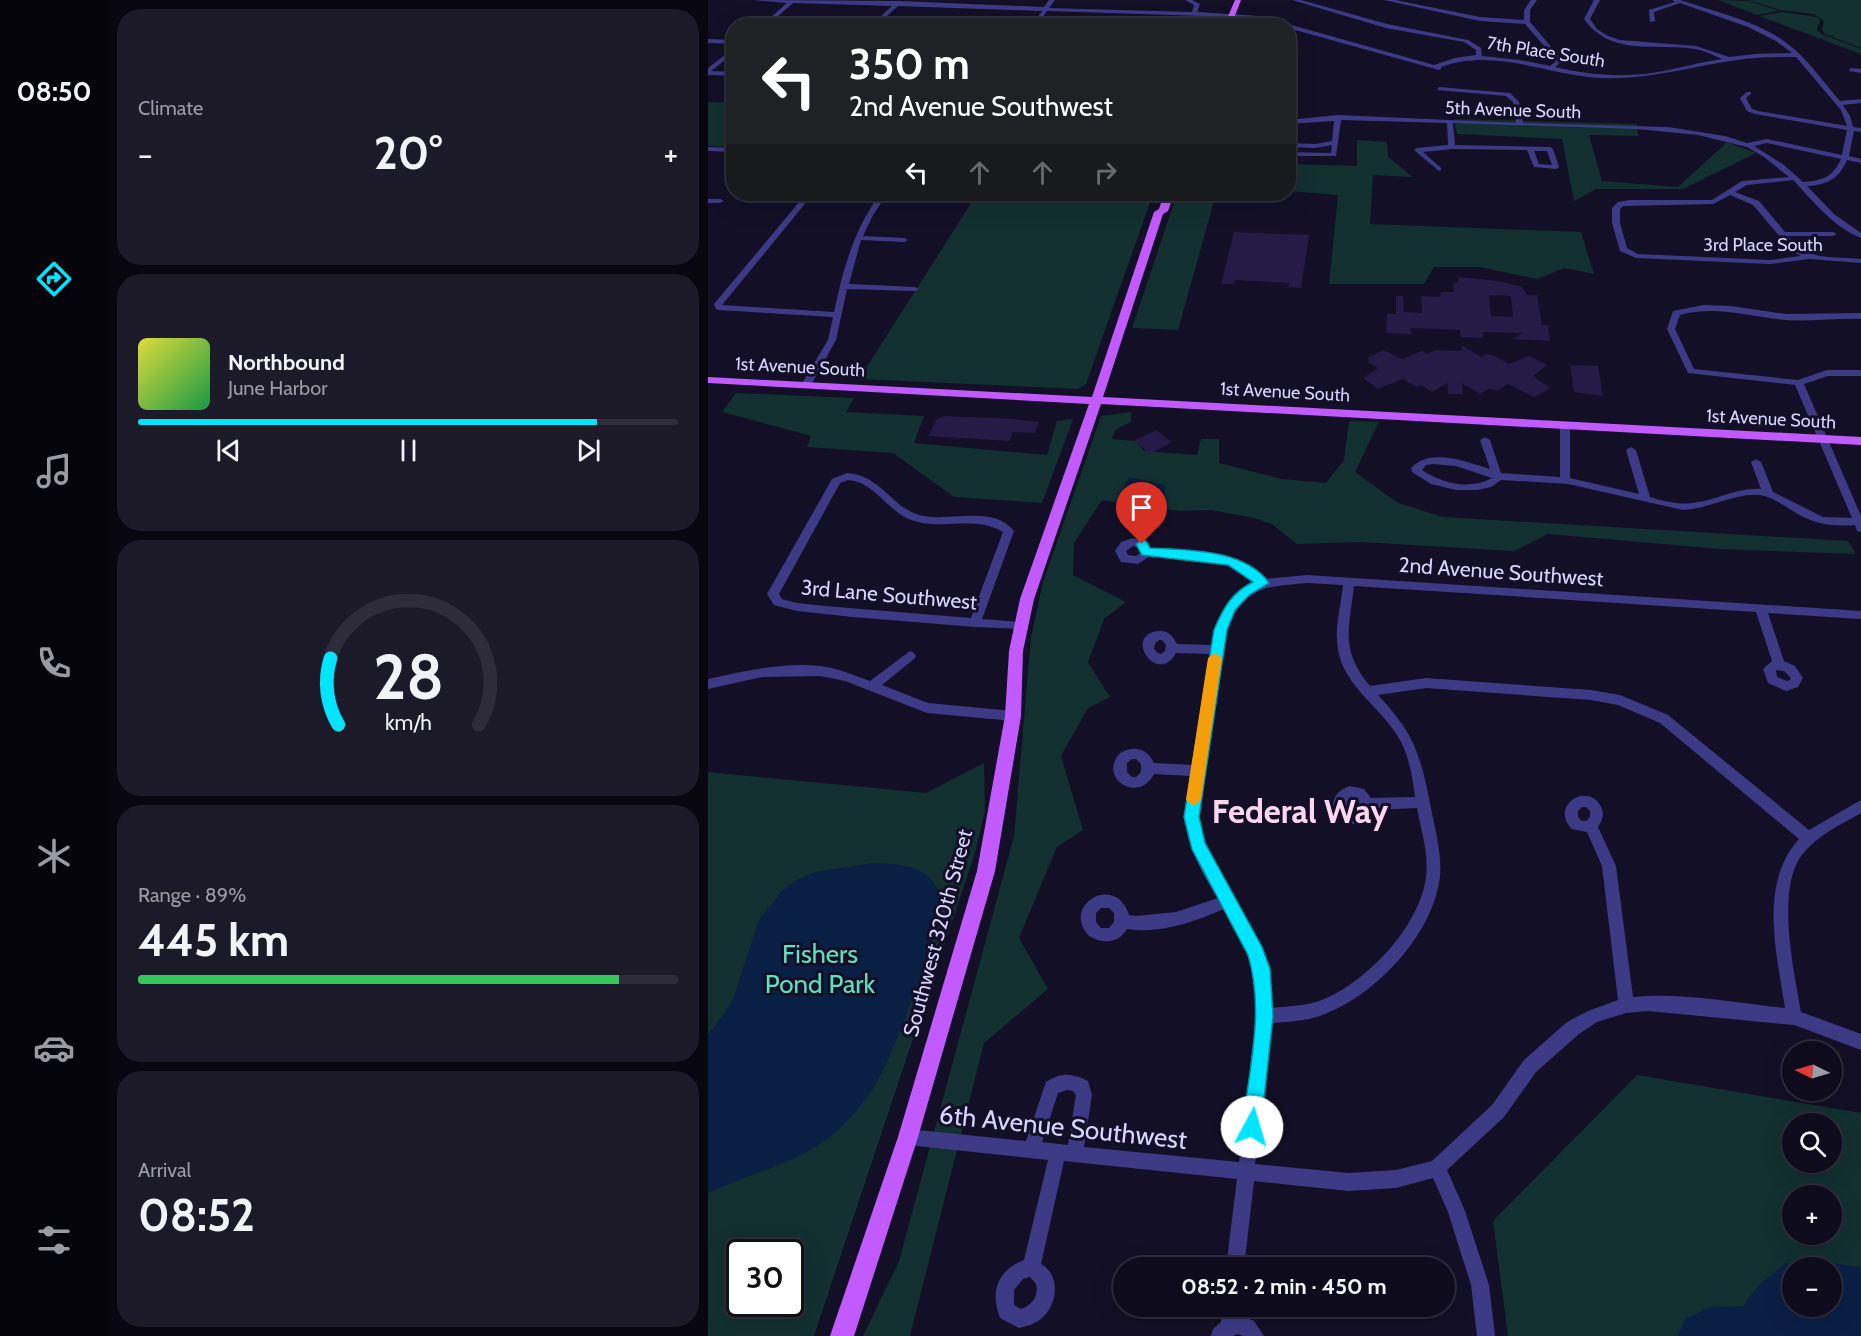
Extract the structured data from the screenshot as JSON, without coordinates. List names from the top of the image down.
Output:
{
  "streets": {
    "main road": ["1st Avenue South", "Southwest 320th Street"],
    "street": [
      "7th Place South",
      "5th Avenue South",
      "3rd Place South",
      "2nd Avenue Southwest",
      "3rd Lane Southwest",
      "6th Avenue Southwest"
    ]
  },
  "crossings": [
    ["1st Avenue South", "Southwest 320th Street"],
    ["3rd Lane Southwest", "Southwest 320th Street"],
    ["Southwest 320th Street", "6th Avenue Southwest"]
  ],
  "districts": ["Federal Way"],
  "parks": ["Fishers Pond Park"],
  "north": "left",
  "page": {
    "tabs": "08:50",
    "tile": [
      "Climate",
      ["Range · 89%", "445 km"],
      ["Arrival", "08:52"]
    ],
    "turn": ["350 m", "2nd Avenue Southwest"],
    "heat": ["−", "20°", "+"],
    "song": ["Northbound", "June Harbor"],
    "map_buttons": ["+", "−"],
    "limit": "30",
    "trip": "08:52 · 2 min · 450 m",
    "gauge": ["28", "km/h"]
  }
}
